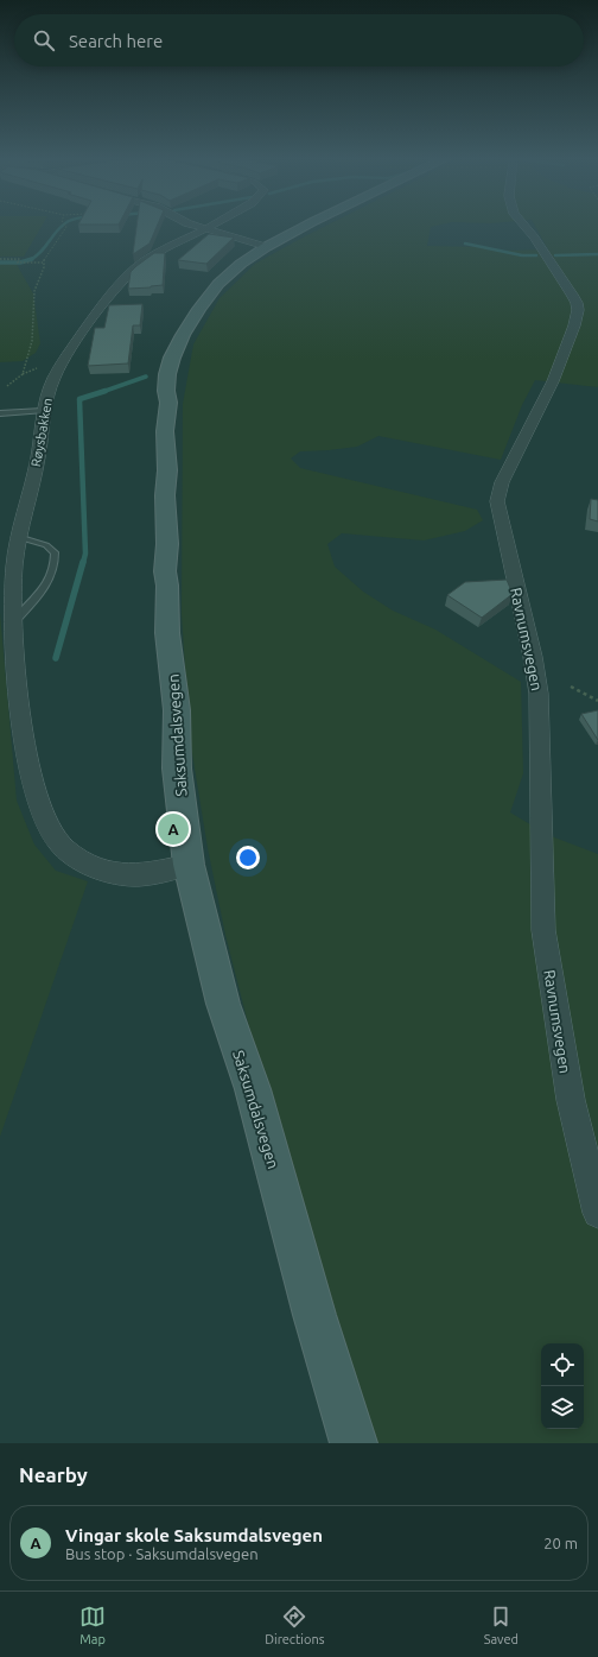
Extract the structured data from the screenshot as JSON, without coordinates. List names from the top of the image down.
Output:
{
  "streets": {
    "main road": ["Saksumdalsvegen"],
    "street": ["Røysbakken", "Ravnumsvegen"]
  },
  "crossings": [
    ["Røysbakken", "Saksumdalsvegen"]
  ],
  "page": {
    "search": "Search here",
    "pins": "A",
    "heading": "Nearby",
    "list": [
      {
        "mark": "A",
        "name": "Vingar skole Saksumdalsvegen",
        "note": "Bus stop · Saksumdalsvegen",
        "value": "20 m"
      }
    ],
    "nav": ["Map", "Directions", "Saved"]
  }
}
